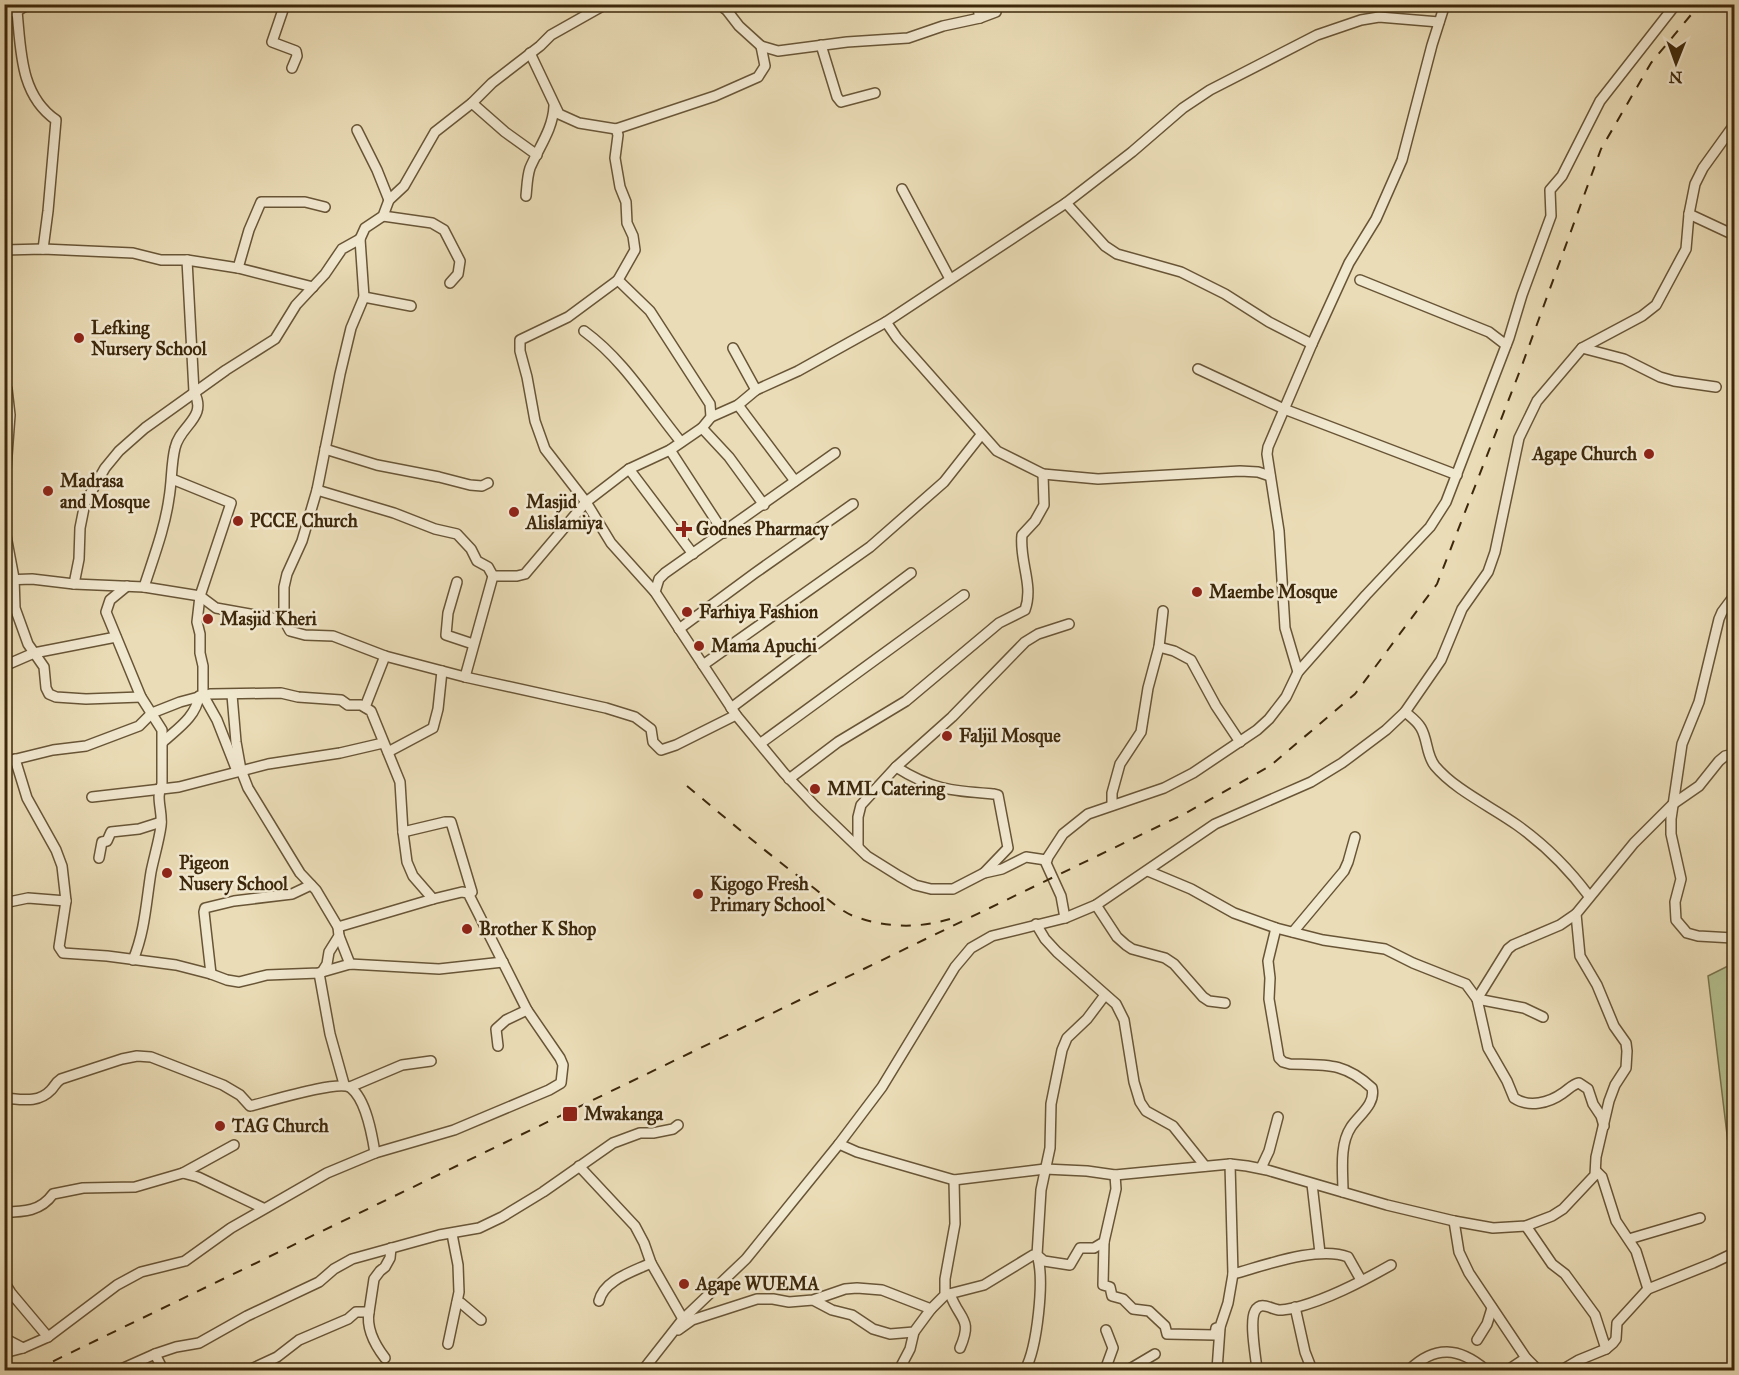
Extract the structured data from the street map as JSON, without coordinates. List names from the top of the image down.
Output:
{
  "places": {
    "other": [
      "Lefking Nursery School",
      "Agape Church",
      "Madrasa and Mosque",
      "Masjid Alislamiya",
      "PCCE Church",
      "Maembe Mosque",
      "Farhiya Fashion",
      "Masjid Kheri",
      "Mama Apuchi",
      "Faljil Mosque",
      "MML Catering",
      "Pigeon Nusery School",
      "Kigogo Fresh Primary School",
      "Brother K Shop",
      "TAG Church",
      "Agape WUEMA"
    ],
    "health": ["Godnes Pharmacy"],
    "transit": ["Mwakanga"]
  },
  "north": "bottom"
}
